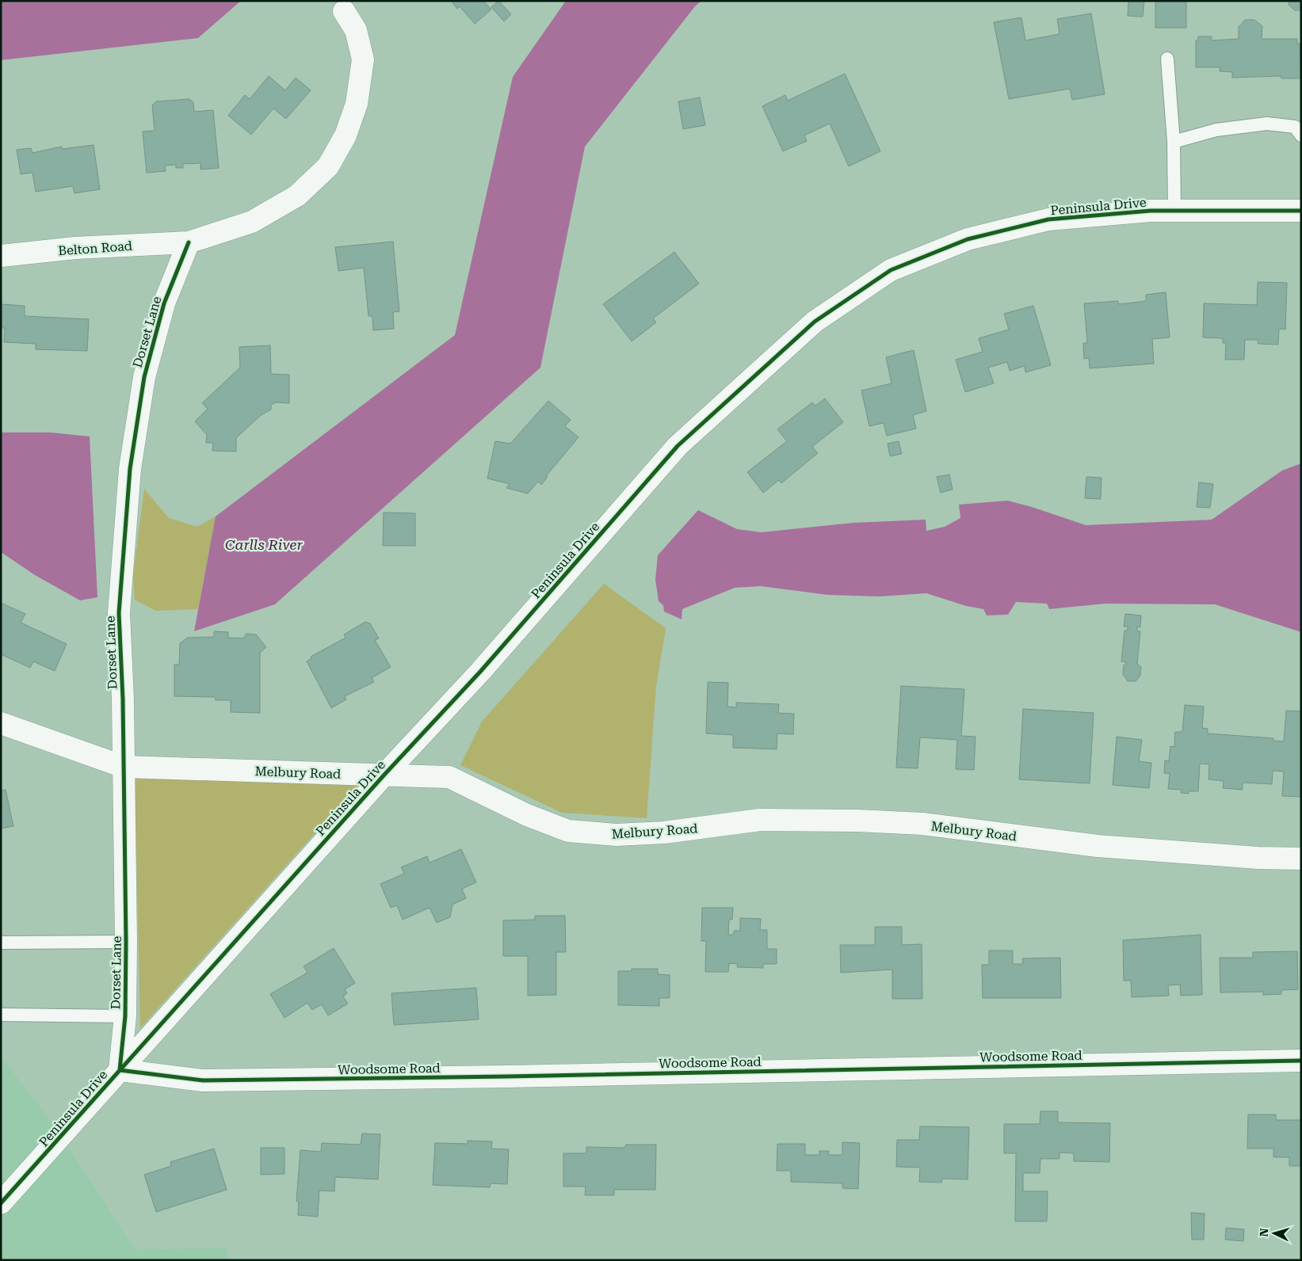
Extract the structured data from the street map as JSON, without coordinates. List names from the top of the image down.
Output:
{
  "streets": {
    "street": [
      "Peninsula Drive",
      "Belton Road",
      "Dorset Lane",
      "Melbury Road",
      "Woodsome Road"
    ]
  },
  "crossings": [
    ["Peninsula Drive", "Dorset Lane"],
    ["Peninsula Drive", "Melbury Road"],
    ["Peninsula Drive", "Woodsome Road"],
    ["Belton Road", "Dorset Lane"],
    ["Dorset Lane", "Melbury Road"],
    ["Dorset Lane", "Woodsome Road"]
  ],
  "water": ["Carlls River"],
  "north": "left"
}
